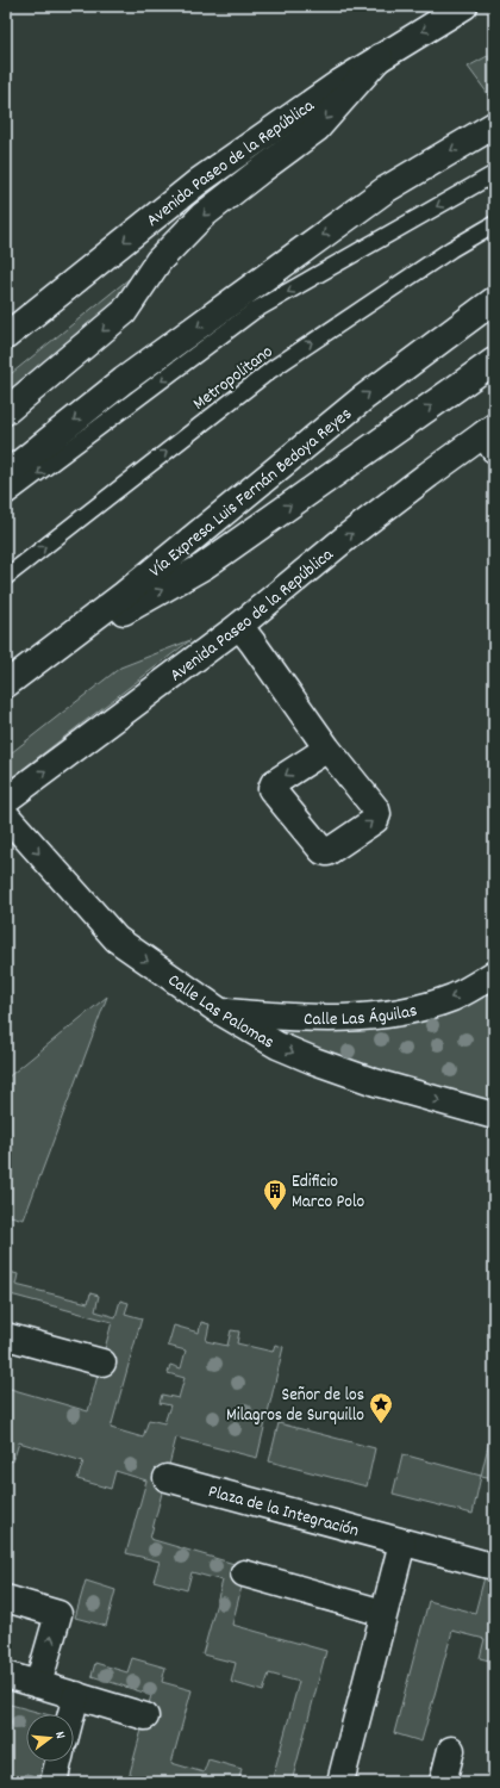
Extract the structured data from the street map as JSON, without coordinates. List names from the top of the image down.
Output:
{
  "streets": {
    "main road": [
      "Avenida Paseo de la República",
      "Vía Expresa Luis Fernán Bedoya Reyes",
      "Calle Las Palomas",
      "Calle Las Águilas",
      "Plaza de la Integración"
    ],
    "lane": ["Metropolitano"]
  },
  "crossings": [
    ["Calle Las Palomas", "Calle Las Águilas"]
  ],
  "one_way": ["Calle Las Palomas", "Calle Las Águilas"],
  "places": {
    "building": ["Edificio Marco Polo"],
    "place": ["Señor de los Milagros de Surquillo"]
  },
  "north": "right"
}
